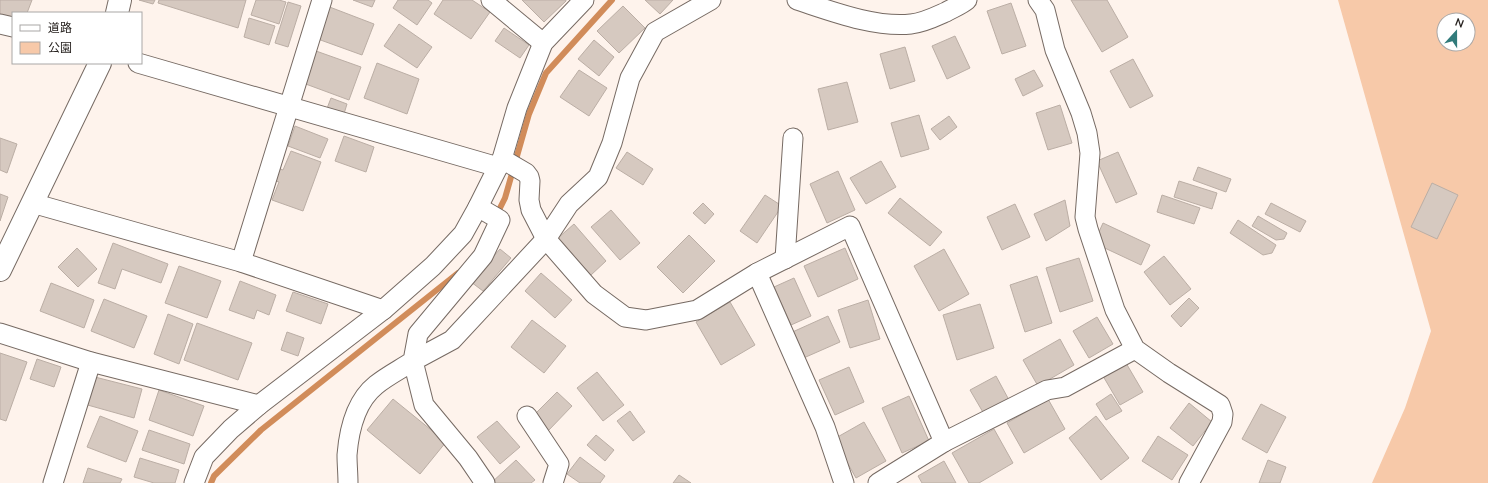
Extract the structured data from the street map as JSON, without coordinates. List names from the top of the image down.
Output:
{
  "legend": ["道路", "公園"],
  "north": "top"
}
